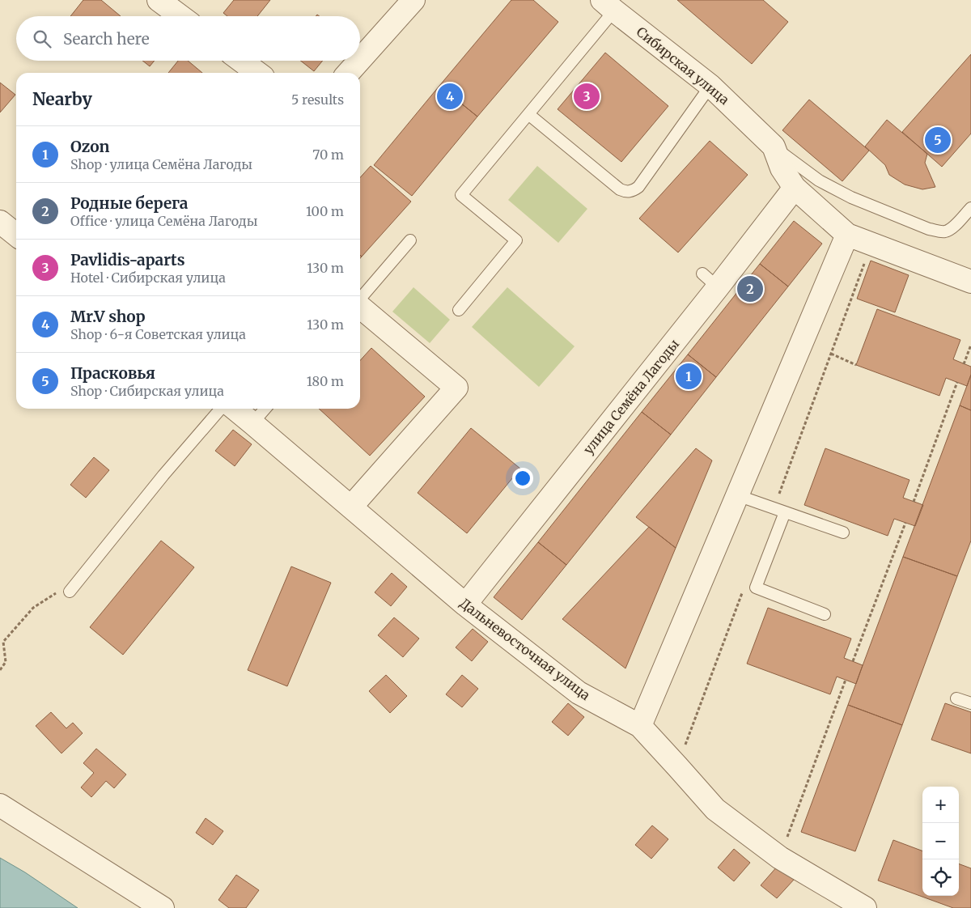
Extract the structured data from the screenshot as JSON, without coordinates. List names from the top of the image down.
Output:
{
  "streets": {
    "street": ["Сибирская улица", "улица Семёна Лагоды", "Дальневосточная улица"]
  },
  "crossings": [
    ["Сибирская улица", "улица Семёна Лагоды"],
    ["улица Семёна Лагоды", "Дальневосточная улица"]
  ],
  "page": {
    "search": "Search here",
    "heading": ["Nearby", "5 results"],
    "pins": [
      "3",
      "4",
      "5",
      "2",
      "1"
    ],
    "list": [
      {
        "mark": "1",
        "name": "Ozon",
        "note": "Shop · улица Семёна Лагоды",
        "value": "70 m"
      },
      {
        "mark": "2",
        "name": "Родные берега",
        "note": "Office · улица Семёна Лагоды",
        "value": "100 m"
      },
      {
        "mark": "3",
        "name": "Pavlidis-aparts",
        "note": "Hotel · Сибирская улица",
        "value": "130 m"
      },
      {
        "mark": "4",
        "name": "Mr.V shop",
        "note": "Shop · 6-я Советская улица",
        "value": "130 m"
      },
      {
        "mark": "5",
        "name": "Прасковья",
        "note": "Shop · Сибирская улица",
        "value": "180 m"
      }
    ],
    "map_buttons": ["+", "−"]
  }
}
